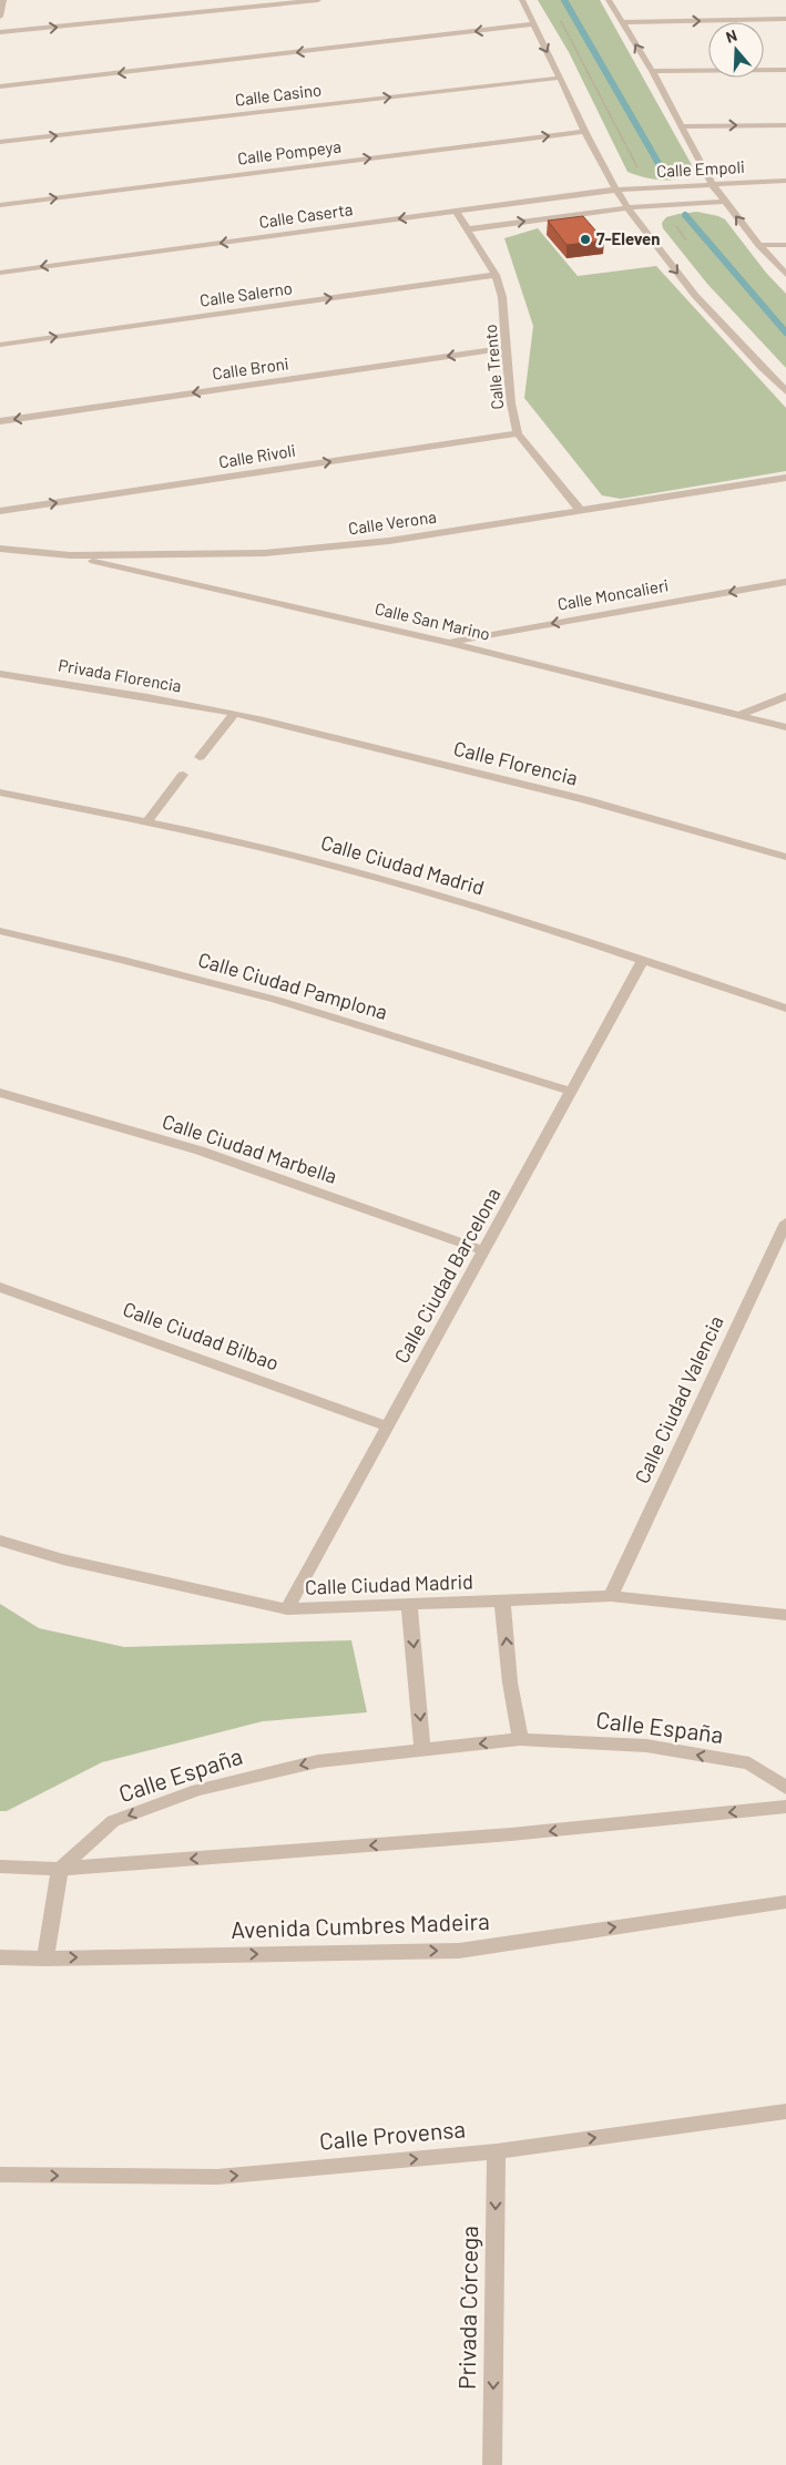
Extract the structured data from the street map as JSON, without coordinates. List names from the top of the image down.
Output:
{
  "streets": {
    "street": [
      "Calle Casino",
      "Calle Pompeya",
      "Calle Empoli",
      "Calle Caserta",
      "Calle Salerno",
      "Calle Trento",
      "Calle Broni",
      "Calle Rivoli",
      "Calle Verona",
      "Calle Moncalieri",
      "Calle San Marino",
      "Privada Florencia",
      "Calle Florencia",
      "Calle Ciudad Madrid",
      "Calle Ciudad Pamplona",
      "Calle Ciudad Marbella",
      "Calle Ciudad Barcelona",
      "Calle Ciudad Bilbao",
      "Calle Ciudad Valencia",
      "Calle España",
      "Avenida Cumbres Madeira",
      "Calle Provensa",
      "Privada Córcega"
    ]
  },
  "crossings": [
    ["Calle Empoli", "Calle Caserta"],
    ["Calle Caserta", "Calle Trento"],
    ["Calle Salerno", "Calle Trento"],
    ["Calle Trento", "Calle Broni"],
    ["Calle Trento", "Calle Rivoli"],
    ["Calle Trento", "Calle Verona"],
    ["Calle Verona", "Calle San Marino"],
    ["Calle Moncalieri", "Calle San Marino"],
    ["Privada Florencia", "Calle Florencia"],
    ["Calle Ciudad Madrid", "Calle Ciudad Barcelona"],
    ["Calle Ciudad Madrid", "Calle Ciudad Valencia"],
    ["Calle Ciudad Pamplona", "Calle Ciudad Barcelona"],
    ["Calle Ciudad Marbella", "Calle Ciudad Barcelona"],
    ["Calle Ciudad Barcelona", "Calle Ciudad Bilbao"],
    ["Calle Provensa", "Privada Córcega"]
  ],
  "one_way": [
    "Calle Caserta",
    "Calle Salerno",
    "Calle Broni",
    "Calle Rivoli",
    "Calle Moncalieri",
    "Calle Provensa",
    "Privada Córcega"
  ],
  "places": ["7-Eleven"],
  "north": "top"
}
